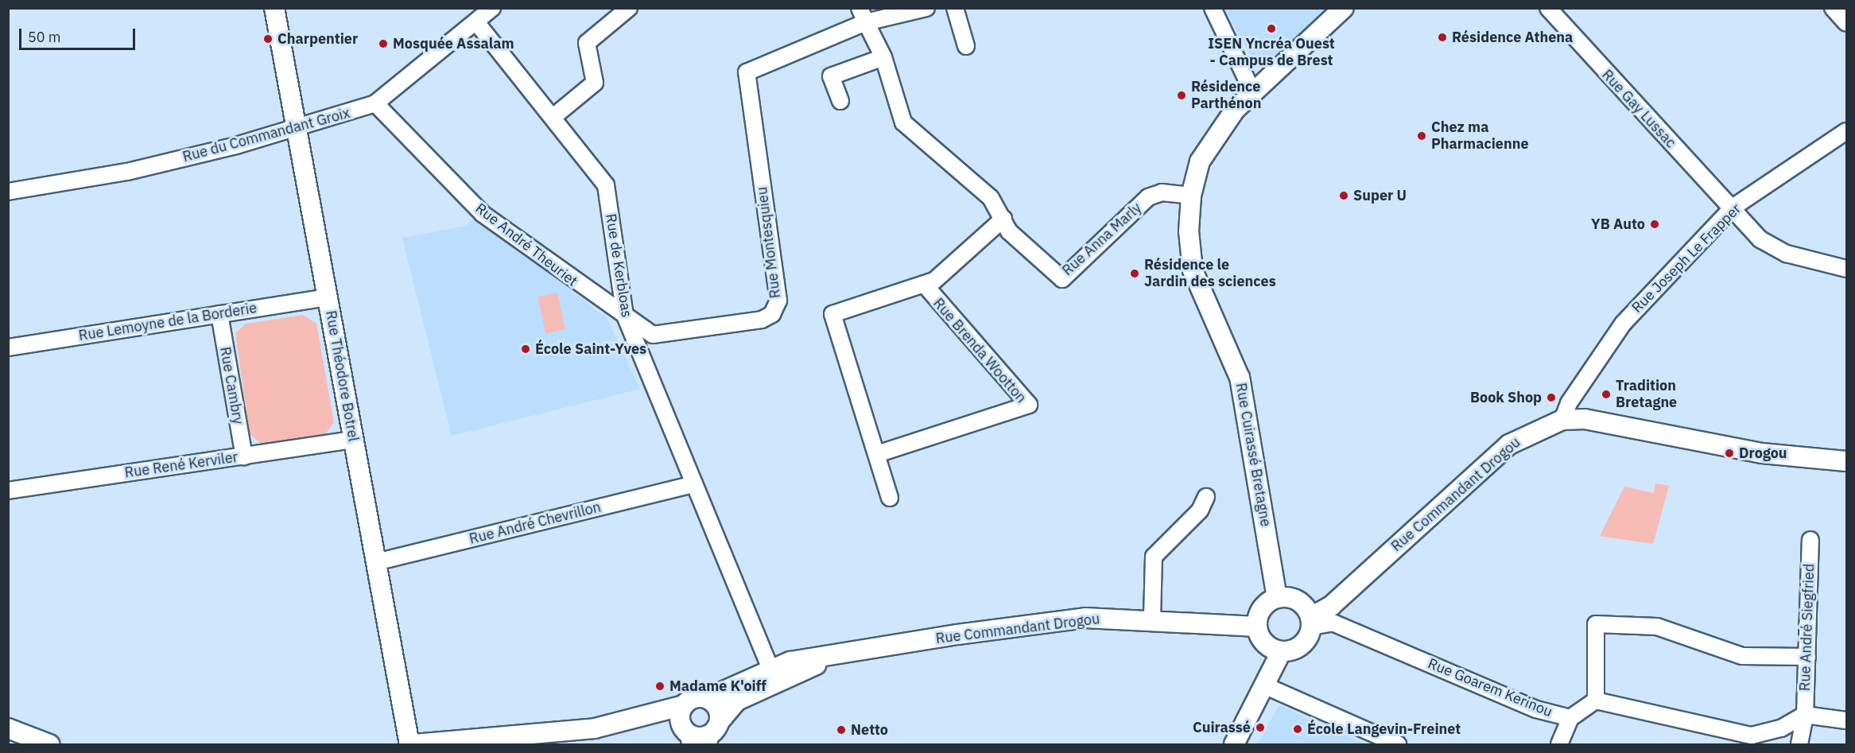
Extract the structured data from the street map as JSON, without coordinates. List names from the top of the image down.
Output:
{
  "streets": {
    "street": [
      "Rue Gay Lussac",
      "Rue du Commandant Groix",
      "Rue Anna Marly",
      "Rue Montesquieu",
      "Rue André Theuriet",
      "Rue Joseph Le Frapper",
      "Rue de Kerbloas",
      "Rue Lemoyne de la Borderie",
      "Rue Brenda Wootton",
      "Rue Théodore Botrel",
      "Rue Cambry",
      "Rue Cuirassé Bretagne",
      "Rue René Kerviler",
      "Rue Commandant Drogou",
      "Rue André Chevrillon",
      "Rue André Siegfried",
      "Rue Goarem Kerinou"
    ]
  },
  "crossings": [
    ["Rue Gay Lussac", "Rue Joseph Le Frapper"],
    ["Rue du Commandant Groix", "Rue André Theuriet"],
    ["Rue du Commandant Groix", "Rue de Kerbloas"],
    ["Rue du Commandant Groix", "Rue Théodore Botrel"],
    ["Rue Anna Marly", "Rue Brenda Wootton"],
    ["Rue Anna Marly", "Rue Cuirassé Bretagne"],
    ["Rue Montesquieu", "Rue André Theuriet"],
    ["Rue Montesquieu", "Rue de Kerbloas"],
    ["Rue André Theuriet", "Rue de Kerbloas"],
    ["Rue Joseph Le Frapper", "Rue Commandant Drogou"],
    ["Rue de Kerbloas", "Rue Commandant Drogou"],
    ["Rue de Kerbloas", "Rue André Chevrillon"],
    ["Rue Lemoyne de la Borderie", "Rue Théodore Botrel"],
    ["Rue Lemoyne de la Borderie", "Rue Cambry"],
    ["Rue Théodore Botrel", "Rue René Kerviler"],
    ["Rue Théodore Botrel", "Rue André Chevrillon"],
    ["Rue Cambry", "Rue René Kerviler"],
    ["Rue Cuirassé Bretagne", "Rue Commandant Drogou"],
    ["Rue Cuirassé Bretagne", "Rue Goarem Kerinou"],
    ["Rue Commandant Drogou", "Rue Goarem Kerinou"]
  ],
  "places": [
    "ISEN Yncréa Ouest - Campus de Brest",
    "Résidence Athena",
    "Charpentier",
    "Mosquée Assalam",
    "Résidence Parthénon",
    "Chez ma Pharmacienne",
    "Super U",
    "YB Auto",
    "Résidence le Jardin des sciences",
    "École Saint-Yves",
    "Tradition Bretagne",
    "Book Shop",
    "Drogou",
    "Madame K'oiff",
    "Cuirassé",
    "École Langevin-Freinet",
    "Netto"
  ],
  "scale_bar": "50 m"
}
